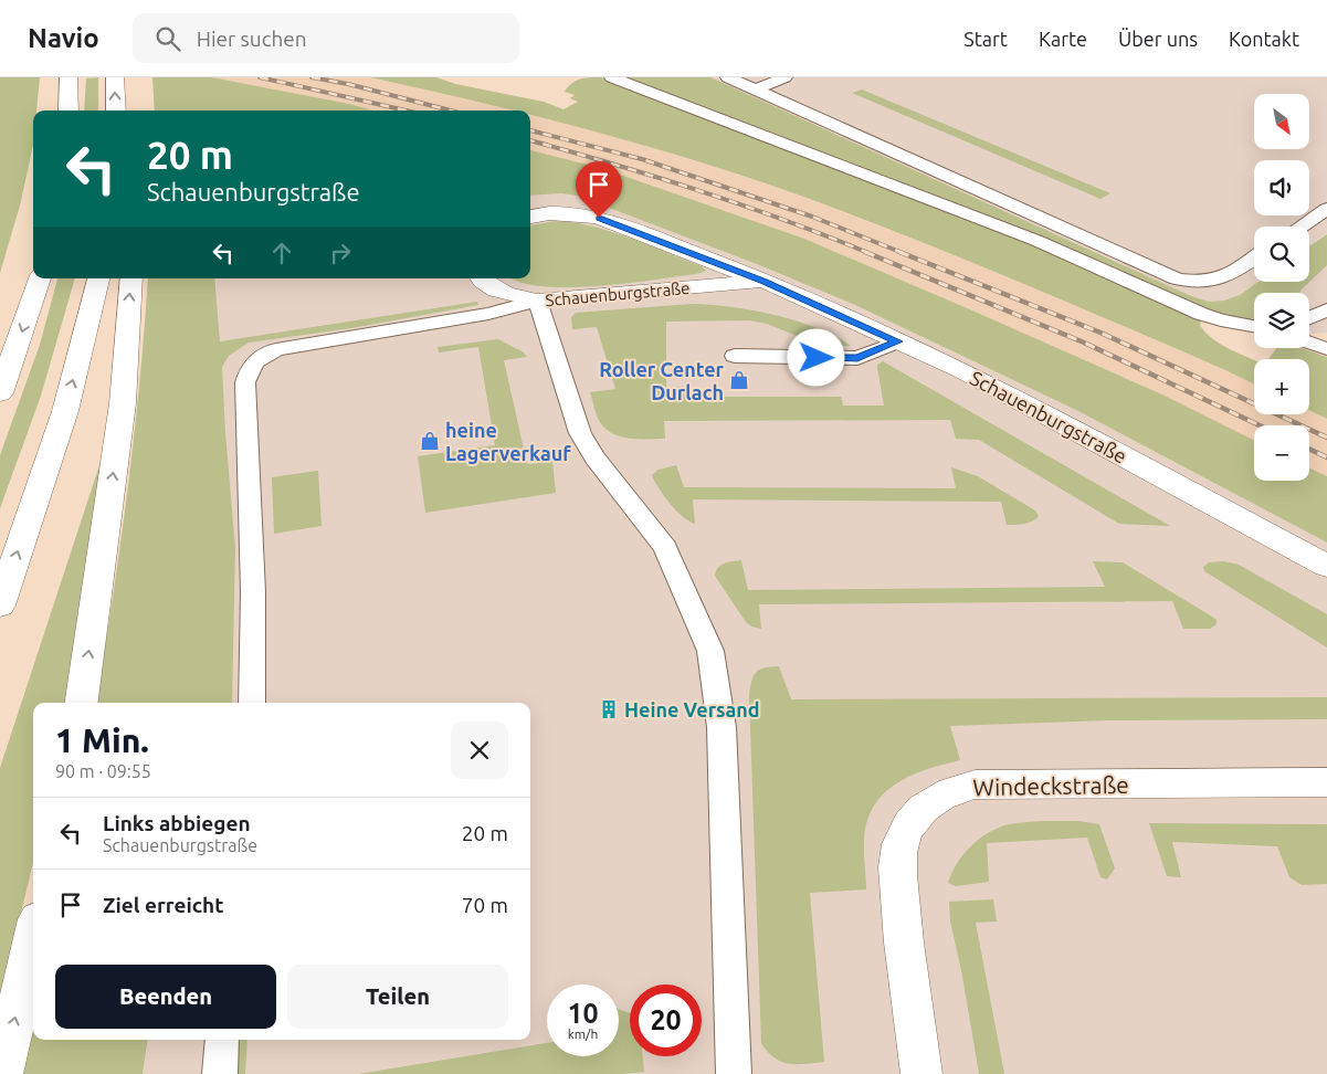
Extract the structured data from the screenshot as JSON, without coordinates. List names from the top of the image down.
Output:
{
  "streets": {
    "main road": ["Schauenburgstraße", "Windeckstraße"]
  },
  "places": {
    "shop": ["Roller Center Durlach", "heine Lagerverkauf"],
    "building": ["Heine Versand"]
  },
  "north": "bottom right",
  "page": {
    "header": "Navio",
    "search": "Hier suchen",
    "nav": [
      "Start",
      "Karte",
      "Über uns",
      "Kontakt"
    ],
    "map_buttons": ["+", "−"],
    "turn": ["20 m", "Schauenburgstraße"],
    "heading": ["1 Min.", "90 m · 09:55"],
    "list": [
      {
        "name": "Links abbiegen",
        "note": "Schauenburgstraße",
        "value": "20 m"
      },
      {
        "name": "Ziel erreicht",
        "value": "70 m"
      }
    ],
    "buttons": ["Beenden", "Teilen"],
    "speed": "10 km/h",
    "limit": "20"
  }
}
